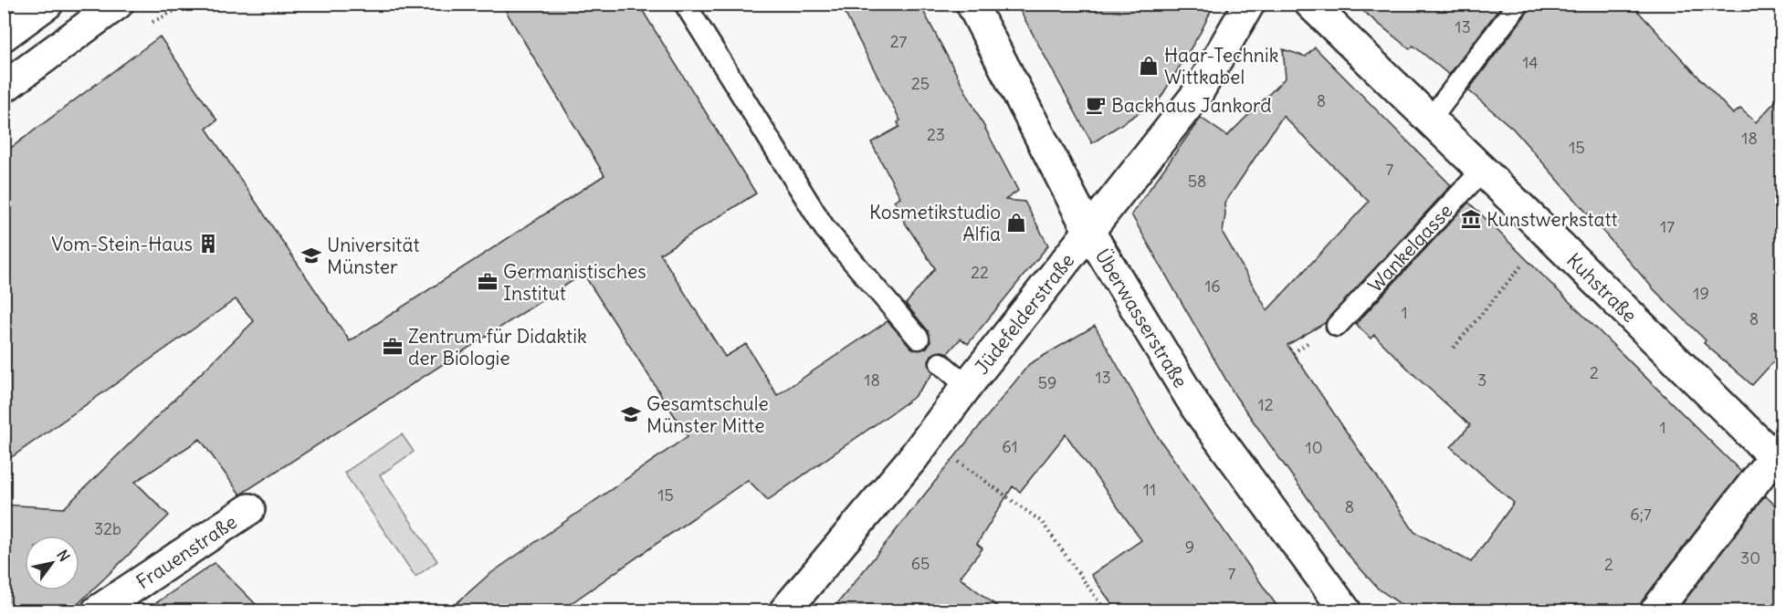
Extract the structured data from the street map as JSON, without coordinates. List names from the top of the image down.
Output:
{
  "streets": {
    "street": [
      "Kuhstraße",
      "Jüdefelderstraße",
      "Überwasserstraße",
      "Frauenstraße"
    ],
    "lane": ["Wankelgasse"]
  },
  "crossings": [
    ["Wankelgasse", "Kuhstraße"],
    ["Jüdefelderstraße", "Überwasserstraße"]
  ],
  "places": {
    "shop": ["Haar-Technik Wittkabel", "Kosmetikstudio Alfia"],
    "cafe": ["Backhaus Jankord"],
    "museum": ["Kunstwerkstatt"],
    "building": ["Vom-Stein-Haus"],
    "school or university": ["Universität Münster", "Gesamtschule Münster Mitte"],
    "office": ["Germanistisches Institut", "Zentrum für Didaktik der Biologie"]
  },
  "house_numbers": [
    "13",
    "27",
    "14",
    "25",
    "8",
    "23",
    "18",
    "15",
    "7",
    "58",
    "17",
    "22",
    "16",
    "19",
    "1",
    "8",
    "2",
    "13",
    "18",
    "3",
    "59",
    "12",
    "1",
    "61",
    "10",
    "11",
    "15",
    "8",
    "6;7",
    "32b",
    "9",
    "30",
    "65",
    "2",
    "7"
  ],
  "north": "top right"
}
